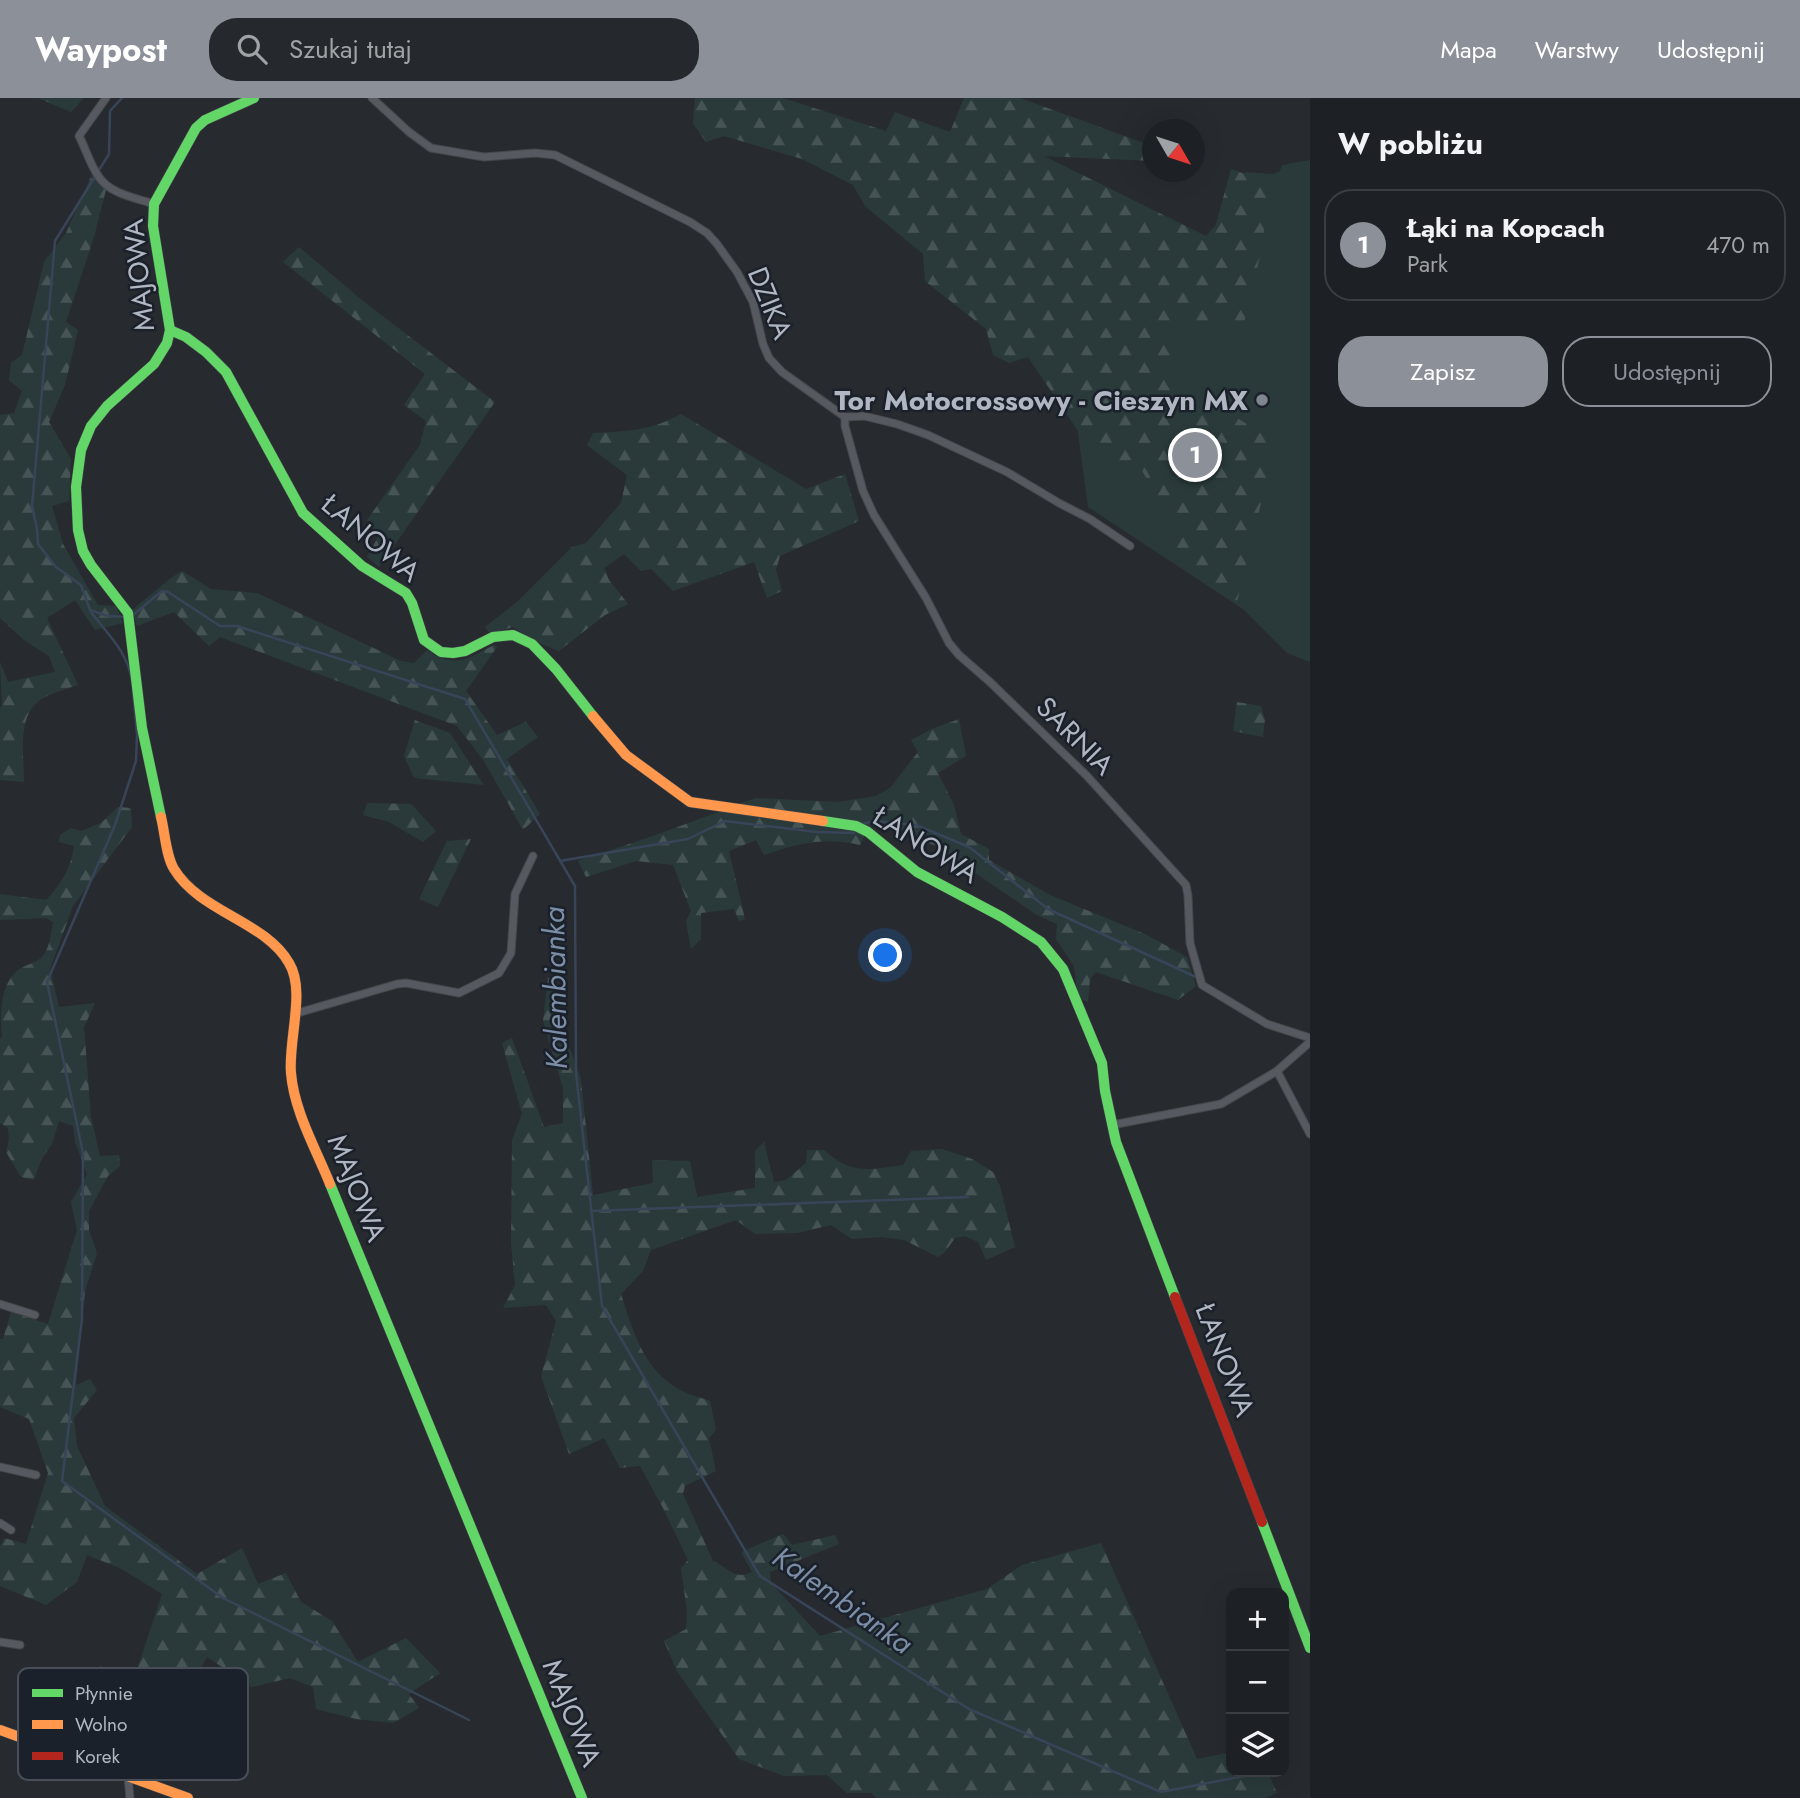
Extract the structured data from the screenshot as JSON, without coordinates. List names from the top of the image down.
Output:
{
  "streets": {
    "street": [
      "MAJOWA",
      "DZIKA",
      "ŁANOWA",
      "SARNIA"
    ]
  },
  "crossings": [
    ["MAJOWA", "ŁANOWA"],
    ["DZIKA", "SARNIA"]
  ],
  "water": ["Kalembianka"],
  "places": ["Tor Motocrossowy - Cieszyn MX"],
  "legend": ["Płynnie", "Wolno", "Korek"],
  "north": "bottom right",
  "page": {
    "header": "Waypost",
    "search": "Szukaj tutaj",
    "nav": ["Mapa", "Warstwy", "Udostępnij"],
    "heading": "W pobliżu",
    "list": [
      {
        "mark": "1",
        "name": "Łąki na Kopcach",
        "note": "Park",
        "value": "470 m"
      }
    ],
    "buttons": ["Zapisz", "Udostępnij"],
    "pins": "1",
    "map_buttons": ["+", "−"]
  }
}
